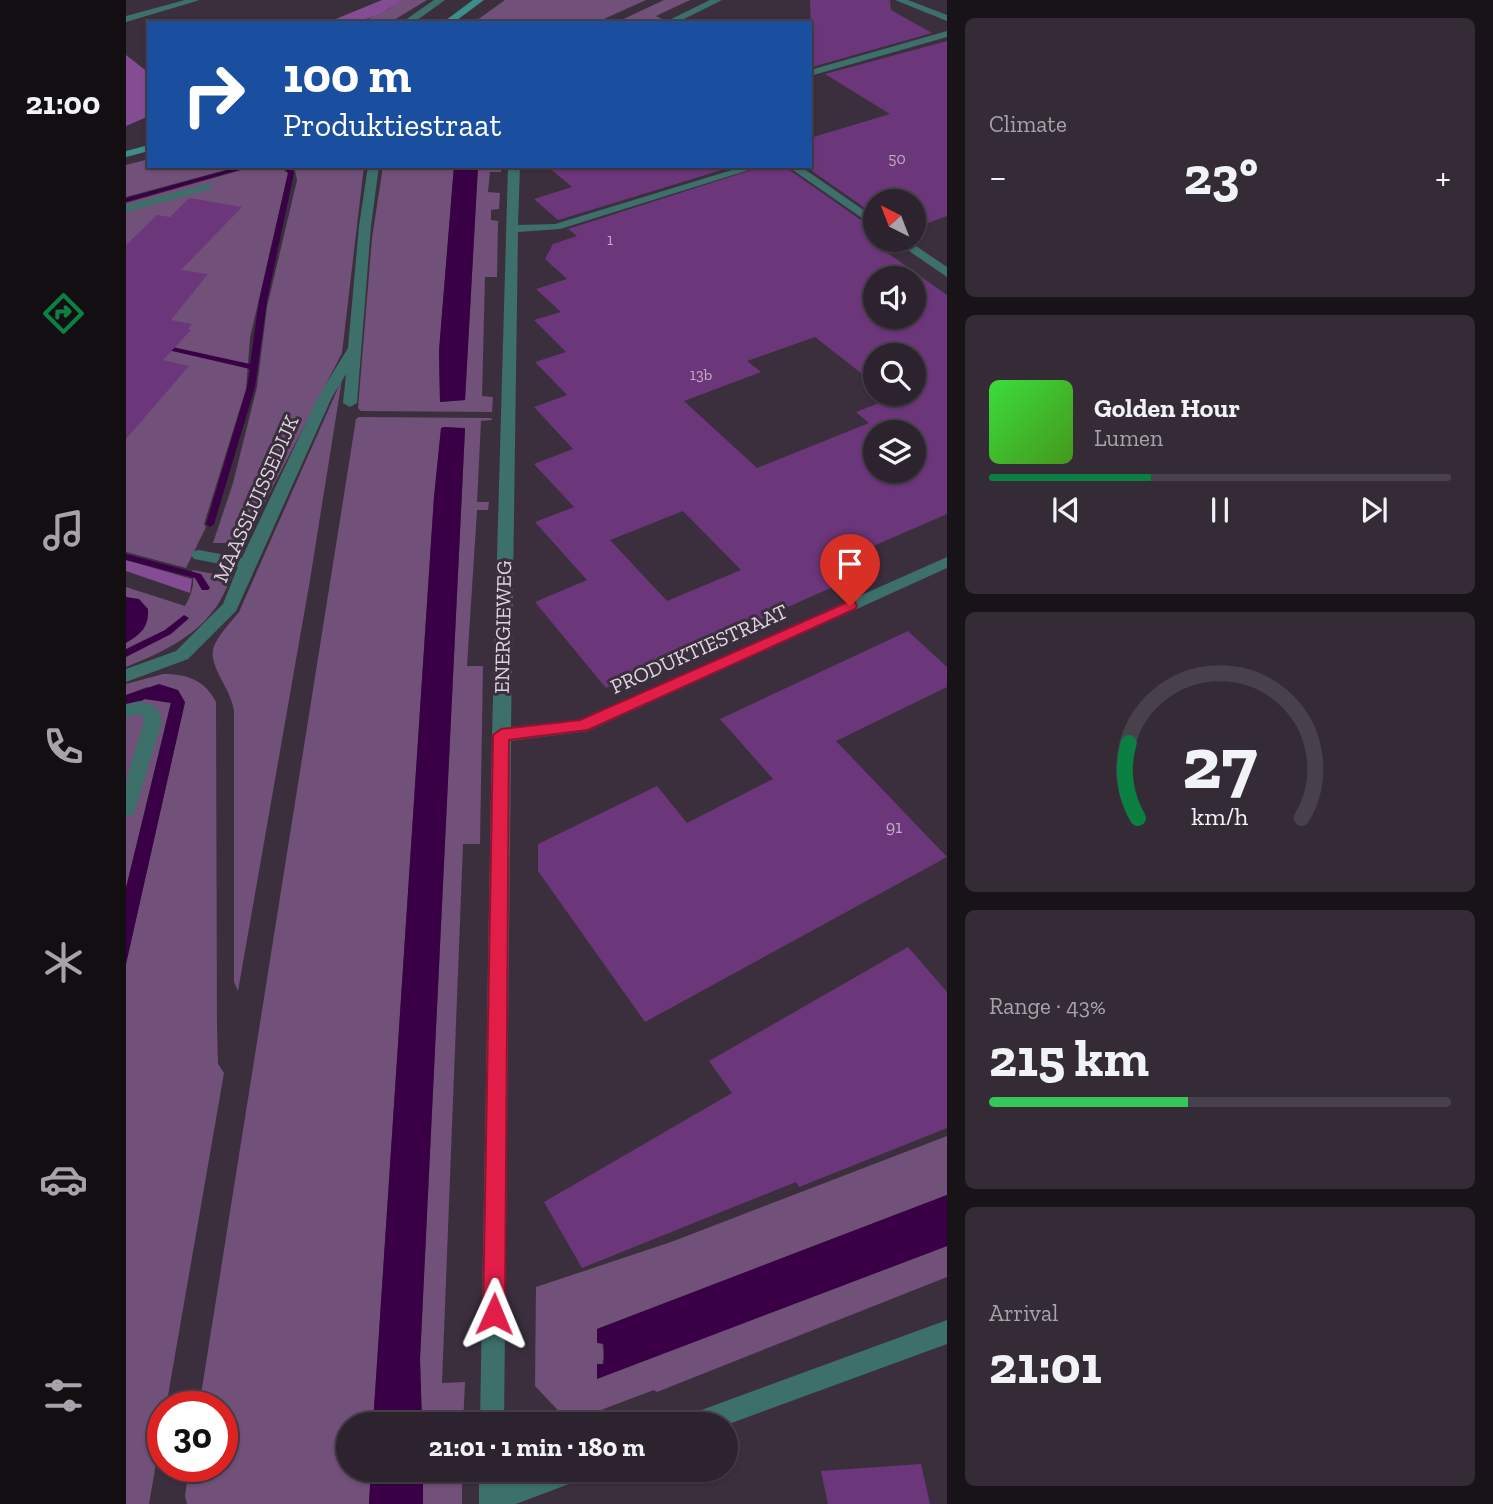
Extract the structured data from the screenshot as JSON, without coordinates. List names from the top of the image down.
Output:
{
  "streets": {
    "street": ["MAASSLUISSEDIJK", "ENERGIEWEG", "PRODUKTIESTRAAT"]
  },
  "crossings": [
    ["ENERGIEWEG", "PRODUKTIESTRAAT"]
  ],
  "house_numbers": [
    "50",
    "1",
    "13b",
    "91"
  ],
  "north": "top left",
  "page": {
    "tabs": "21:00",
    "tile": [
      "Climate",
      ["Range · 43%", "215 km"],
      ["Arrival", "21:01"]
    ],
    "turn": ["100 m", "Produktiestraat"],
    "heat": ["−", "23°", "+"],
    "song": ["Golden Hour", "Lumen"],
    "limit": "30",
    "trip": "21:01 · 1 min · 180 m",
    "gauge": ["27", "km/h"]
  }
}
